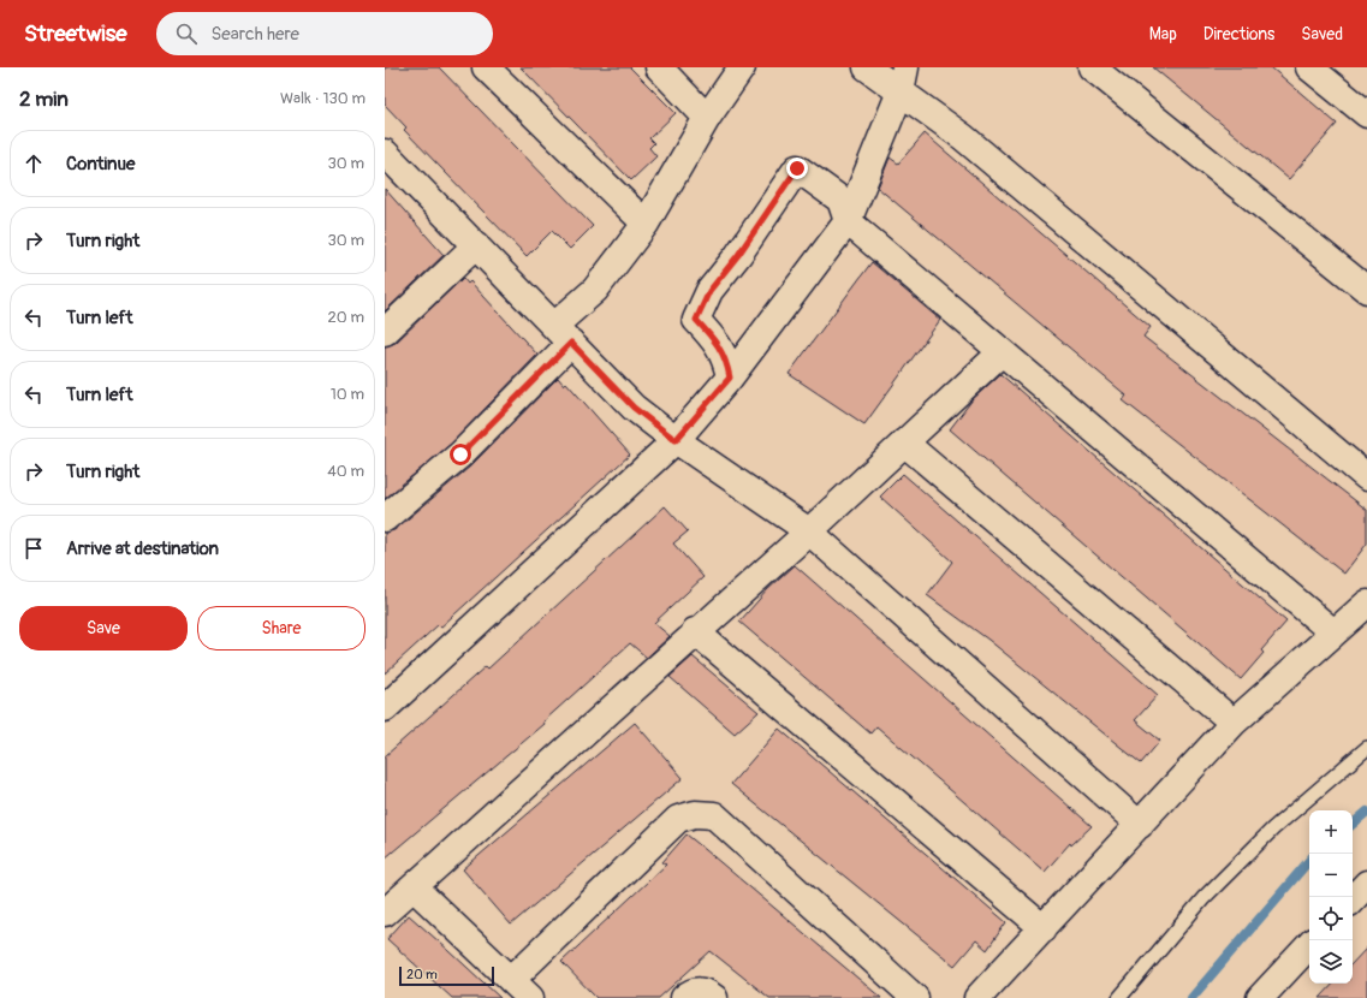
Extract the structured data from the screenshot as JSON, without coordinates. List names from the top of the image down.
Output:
{
  "scale_bar": "20 m",
  "page": {
    "header": "Streetwise",
    "search": "Search here",
    "nav": ["Map", "Directions", "Saved"],
    "heading": ["2 min", "Walk · 130 m"],
    "list": [
      ["Continue", "30 m"],
      ["Turn right", "30 m"],
      ["Turn left", "20 m"],
      ["Turn left", "10 m"],
      ["Turn right", "40 m"],
      "Arrive at destination"
    ],
    "buttons": ["Save", "Share"],
    "map_buttons": ["+", "−"],
    "scale": "20 m"
  }
}
